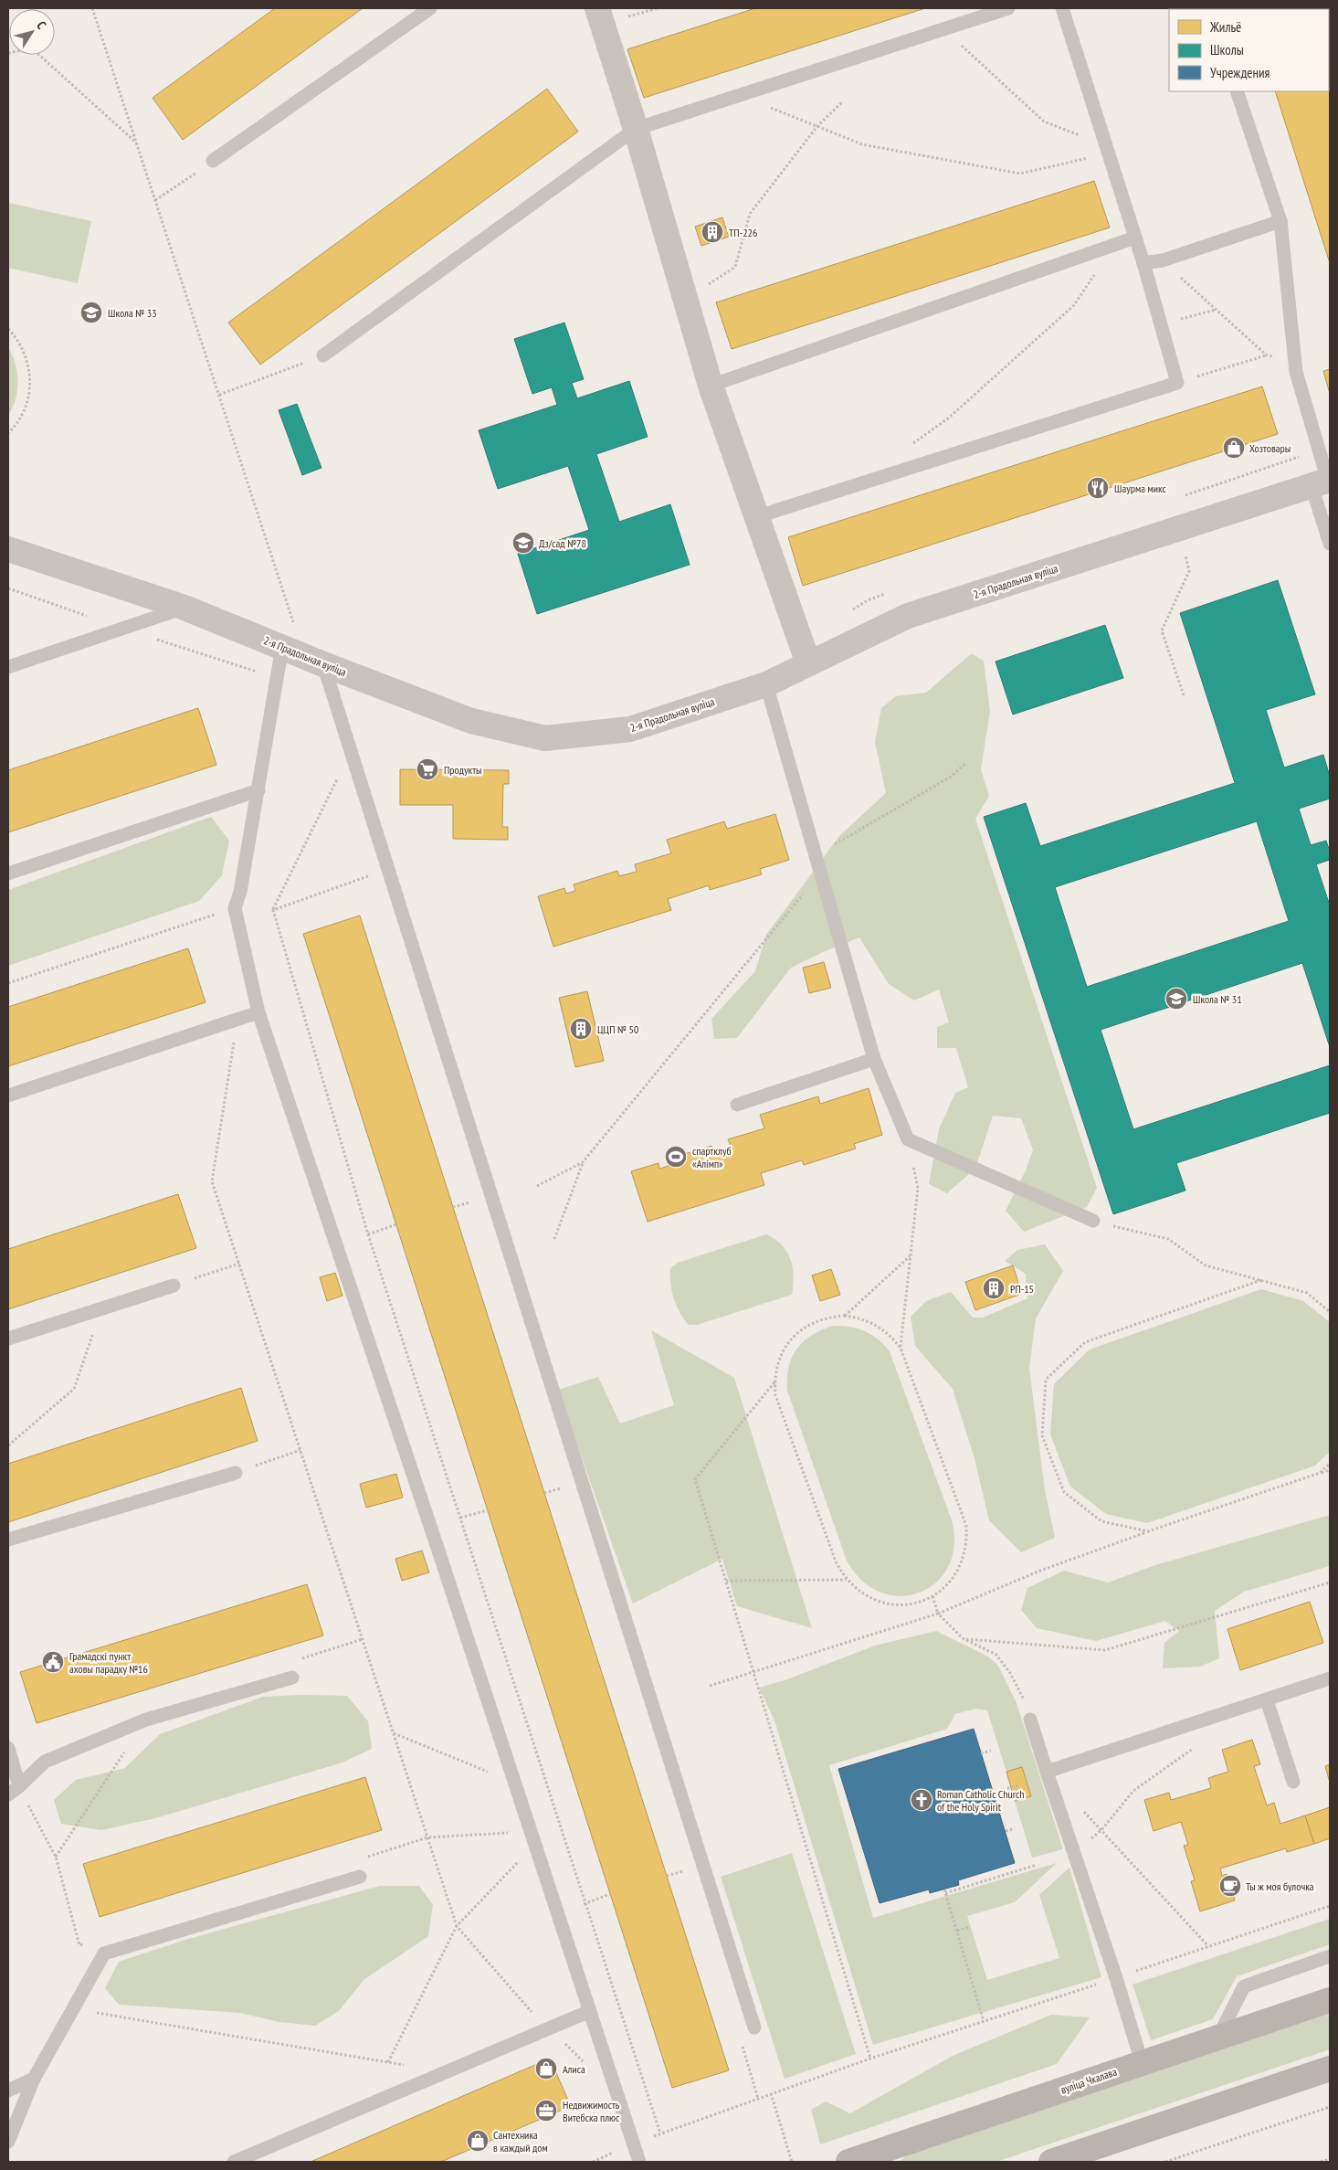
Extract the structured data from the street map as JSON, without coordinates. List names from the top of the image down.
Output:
{
  "streets": {
    "main road": ["вуліца Чкалава"],
    "street": ["2-я Прадольная вуліца"]
  },
  "places": {
    "building": ["ТП-226", "ЦЦП № 50", "РП-15"],
    "school or university": ["Школа № 33", "Дз/сад №78", "Школа № 31"],
    "shop": ["Хозтовары", "Алиса", "Сантехника в каждый дом"],
    "restaurant": ["Шаурма микс"],
    "supermarket": ["Продукты"],
    "sports": ["спартклуб «Алімп»"],
    "public building": ["Грамадскі пункт аховы парадку №16"],
    "church": ["Roman Catholic Church of the Holy Spirit"],
    "cafe": ["Ты ж моя булочка"],
    "office": ["Недвижимость Витебска плюс"]
  },
  "legend": ["Жильё", "Школы", "Учреждения"],
  "north": "top right"
}
